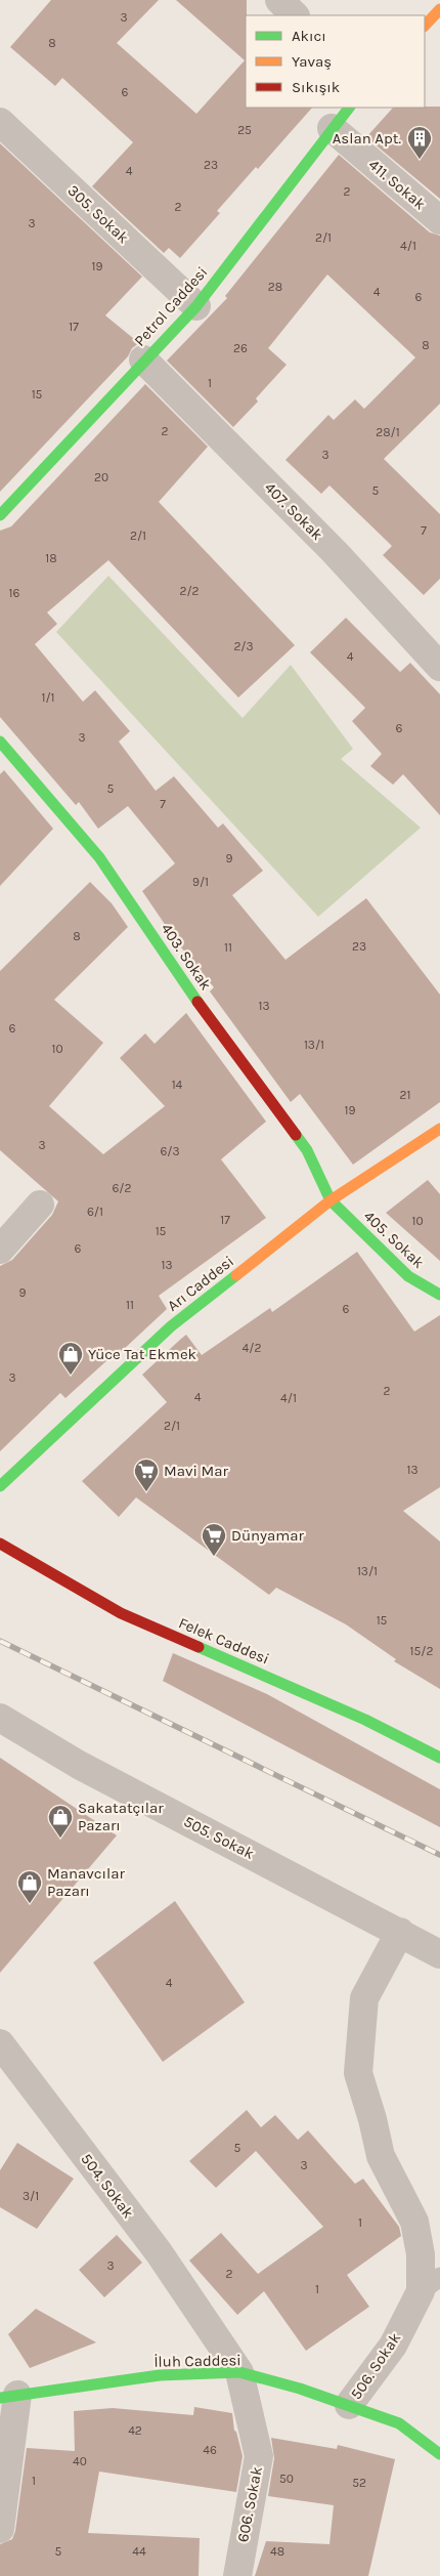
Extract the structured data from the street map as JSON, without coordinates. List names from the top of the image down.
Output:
{
  "streets": {
    "street": [
      "411. Sokak",
      "305. Sokak",
      "Petrol Caddesi",
      "407. Sokak",
      "403. Sokak",
      "405. Sokak",
      "Arı Caddesi",
      "Felek Caddesi",
      "505. Sokak",
      "504. Sokak",
      "İluh Caddesi",
      "506. Sokak",
      "606. Sokak"
    ]
  },
  "crossings": [
    ["411. Sokak", "Petrol Caddesi"],
    ["305. Sokak", "Petrol Caddesi"],
    ["Petrol Caddesi", "407. Sokak"],
    ["403. Sokak", "405. Sokak"],
    ["403. Sokak", "Arı Caddesi"],
    ["405. Sokak", "Arı Caddesi"],
    ["505. Sokak", "506. Sokak"],
    ["504. Sokak", "İluh Caddesi"],
    ["504. Sokak", "606. Sokak"],
    ["İluh Caddesi", "506. Sokak"],
    ["İluh Caddesi", "606. Sokak"]
  ],
  "places": {
    "building": ["Aslan Apt."],
    "shop": ["Yüce Tat Ekmek", "Sakatatçılar Pazarı", "Manavcılar Pazarı"],
    "supermarket": ["Mavi Mar", "Dünyamar"]
  },
  "house_numbers": [
    "3",
    "8",
    "6",
    "25",
    "23",
    "4",
    "2",
    "2",
    "3",
    "2/1",
    "4/1",
    "19",
    "28",
    "4",
    "6",
    "17",
    "8",
    "26",
    "1",
    "15",
    "2",
    "28/1",
    "3",
    "20",
    "5",
    "7",
    "2/1",
    "18",
    "2/2",
    "16",
    "2/3",
    "4",
    "1/1",
    "6",
    "3",
    "5",
    "7",
    "9",
    "9/1",
    "8",
    "23",
    "11",
    "13",
    "6",
    "13/1",
    "10",
    "14",
    "21",
    "19",
    "3",
    "6/3",
    "6/2",
    "6/1",
    "17",
    "10",
    "15",
    "6",
    "13",
    "9",
    "11",
    "6",
    "4/2",
    "3",
    "2",
    "4",
    "4/1",
    "2/1",
    "13",
    "13/1",
    "15",
    "15/2",
    "4",
    "5",
    "3",
    "3/1",
    "1",
    "3",
    "2",
    "1",
    "42",
    "46",
    "40",
    "50",
    "1",
    "52",
    "5",
    "44",
    "48"
  ],
  "legend": ["Akıcı", "Yavaş", "Sıkışık"]
}
